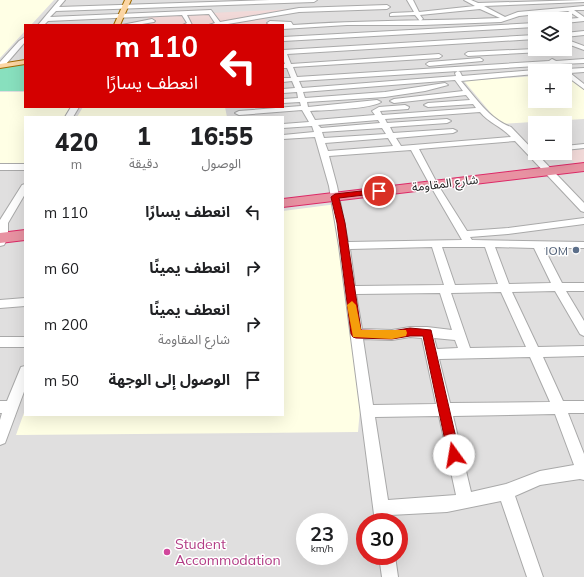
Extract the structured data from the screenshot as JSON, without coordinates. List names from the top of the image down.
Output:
{
  "streets": {
    "highway": ["شارع المقاومة"]
  },
  "places": ["IOM", "Student Accommodation"],
  "page": {
    "map_buttons": ["+", "−"],
    "turn": ["110 m", "انعطف يسارًا"],
    "eta": [
      "16:55",
      "الوصول",
      "1",
      "دقيقة",
      "420",
      "m"
    ],
    "list": [
      {
        "name": "انعطف يسارًا",
        "value": "110 m"
      },
      {
        "name": "انعطف يمينًا",
        "value": "60 m"
      },
      {
        "name": "انعطف يمينًا",
        "note": "شارع المقاومة",
        "value": "200 m"
      },
      {
        "name": "الوصول إلى الوجهة",
        "value": "50 m"
      }
    ],
    "speed": "23 km/h",
    "limit": "30"
  }
}
